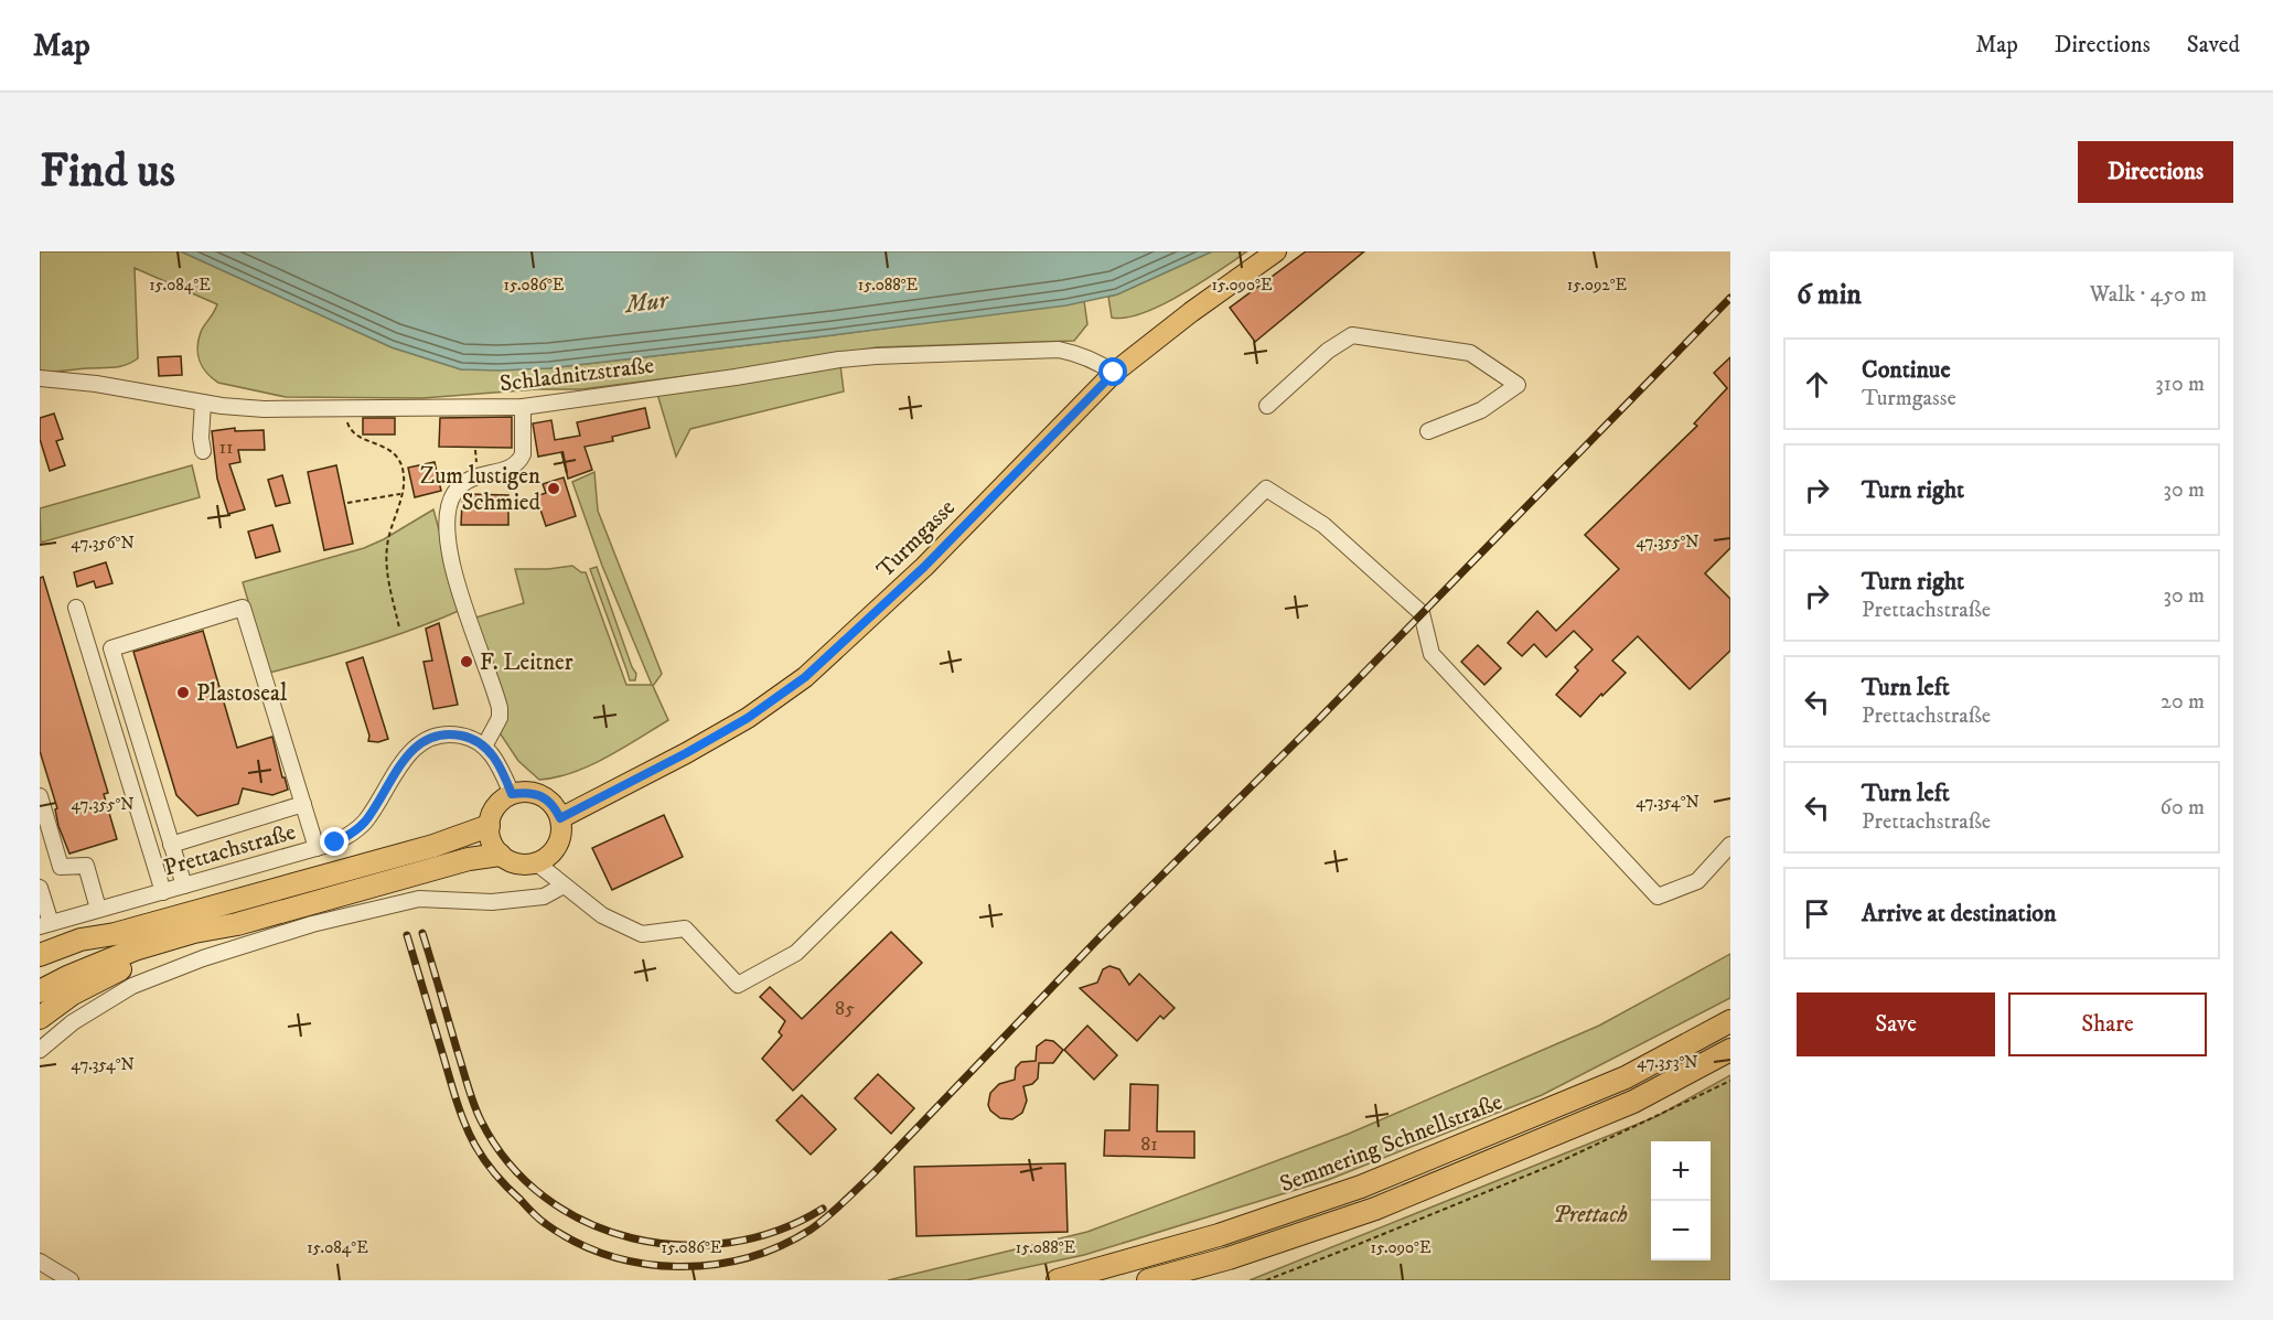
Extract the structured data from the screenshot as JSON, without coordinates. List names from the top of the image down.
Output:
{
  "streets": {
    "highway": ["Semmering Schnellstraße"],
    "main road": ["Turmgasse"],
    "street": ["Schladnitzstraße", "Prettachstraße"]
  },
  "crossings": [
    ["Schladnitzstraße", "Turmgasse"]
  ],
  "water": ["Mur"],
  "parks": ["Prettach"],
  "places": ["Zum lustigen Schmied", "F. Leitner", "Plastoseal"],
  "house_numbers": ["11", "85", "81"],
  "page": {
    "header": "Map",
    "nav": ["Map", "Directions", "Saved"],
    "buttons": [
      "Directions",
      ["Save", "Share"]
    ],
    "title": "Find us",
    "heading": ["6 min", "Walk · 450 m"],
    "list": [
      ["Continue", "Turmgasse", "310 m"],
      ["Turn right", "30 m"],
      ["Turn right", "Prettachstraße", "30 m"],
      ["Turn left", "Prettachstraße", "20 m"],
      ["Turn left", "Prettachstraße", "60 m"],
      "Arrive at destination"
    ],
    "map_buttons": ["+", "−"]
  },
  "coordinates": [
    "15.092°E",
    "15.084°E",
    "15.086°E",
    "15.088°E",
    "15.090°E",
    "47.355°N",
    "47.356°N",
    "47.354°N",
    "47.353°N"
  ]
}
